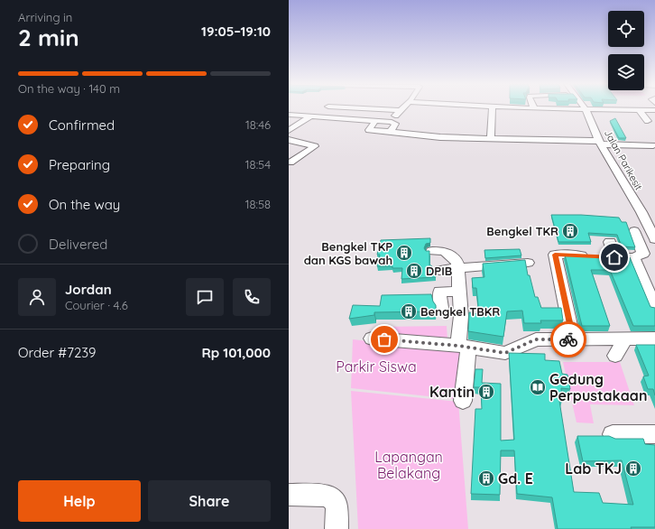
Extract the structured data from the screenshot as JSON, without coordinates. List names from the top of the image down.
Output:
{
  "streets": {
    "street": ["Jalan Parikesit"]
  },
  "parks": ["Parkir Siswa", "Lapangan Belakang"],
  "places": {
    "building": [
      "Bengkel TKR",
      "Bengkel TKP dan KGS bawah",
      "DPIB",
      "Bengkel TBKR",
      "Kantin",
      "Lab TKJ",
      "Gd. E"
    ],
    "library": ["Gedung Perpustakaan"]
  },
  "page": {
    "heading": ["2 min", "Arriving in", "19:05–19:10"],
    "panel": [
      "Jordan",
      "Courier · 4.6",
      "Order #7239",
      "Rp 101,000"
    ],
    "bar": "On the way · 140 m",
    "list": [
      ["Confirmed", "18:46"],
      ["Preparing", "18:54"],
      ["On the way", "18:58"],
      "Delivered"
    ],
    "buttons": ["Help", "Share"]
  }
}
